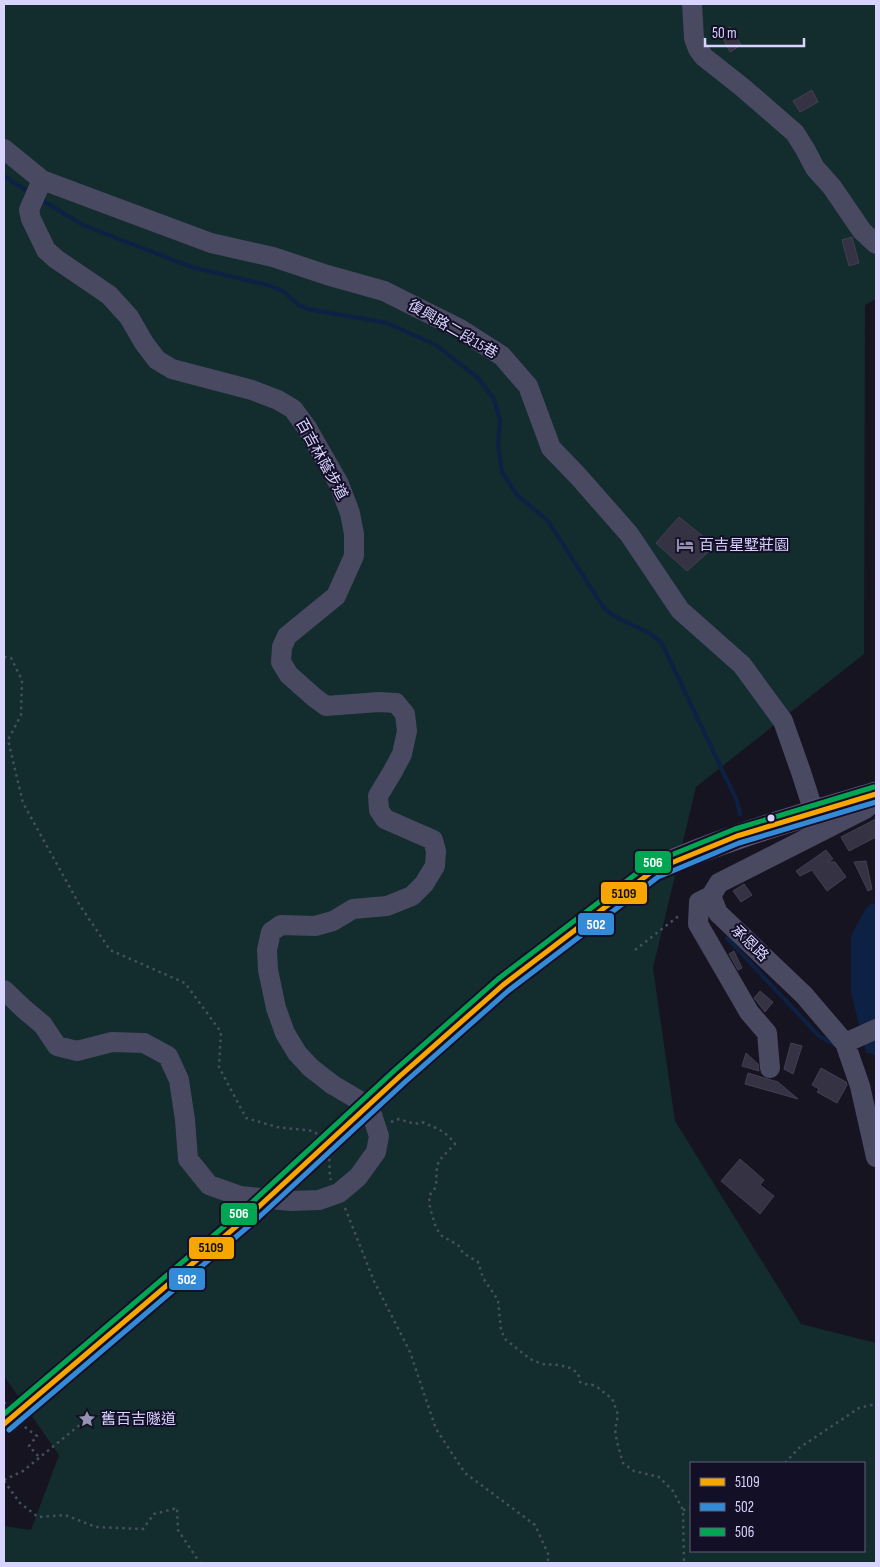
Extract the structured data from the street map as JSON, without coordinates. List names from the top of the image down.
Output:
{
  "streets": {
    "street": ["復興路二段15巷", "百吉林蔭步道", "承恩路"]
  },
  "crossings": [
    ["復興路二段15巷", "百吉林蔭步道"]
  ],
  "places": {
    "hotel": ["百吉星墅莊園"],
    "place": ["舊百吉隧道"]
  },
  "lines": ["transit line 506", "transit line 5109", "transit line 502"],
  "legend": ["5109", "502", "506"],
  "scale_bar": "50 m"
}
